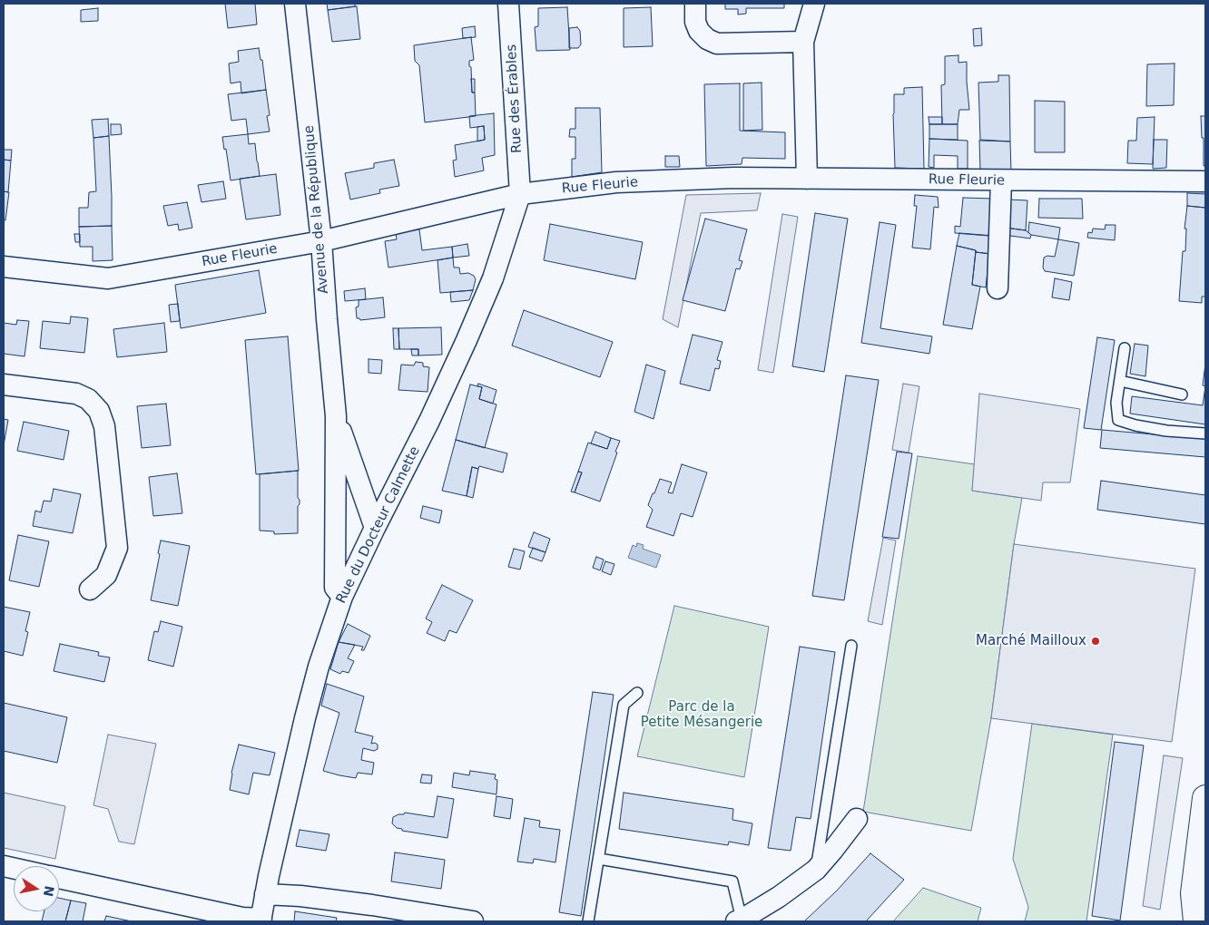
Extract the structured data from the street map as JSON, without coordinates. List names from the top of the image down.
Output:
{
  "streets": {
    "street": [
      "Rue des Érables",
      "Rue Fleurie",
      "Avenue de la République",
      "Rue du Docteur Calmette"
    ]
  },
  "crossings": [
    ["Rue des Érables", "Rue Fleurie"],
    ["Rue des Érables", "Rue du Docteur Calmette"],
    ["Rue Fleurie", "Avenue de la République"],
    ["Rue Fleurie", "Rue du Docteur Calmette"],
    ["Avenue de la République", "Rue du Docteur Calmette"]
  ],
  "parks": ["Parc de la Petite Mésangerie"],
  "places": ["Marché Mailloux"],
  "north": "right"
}
